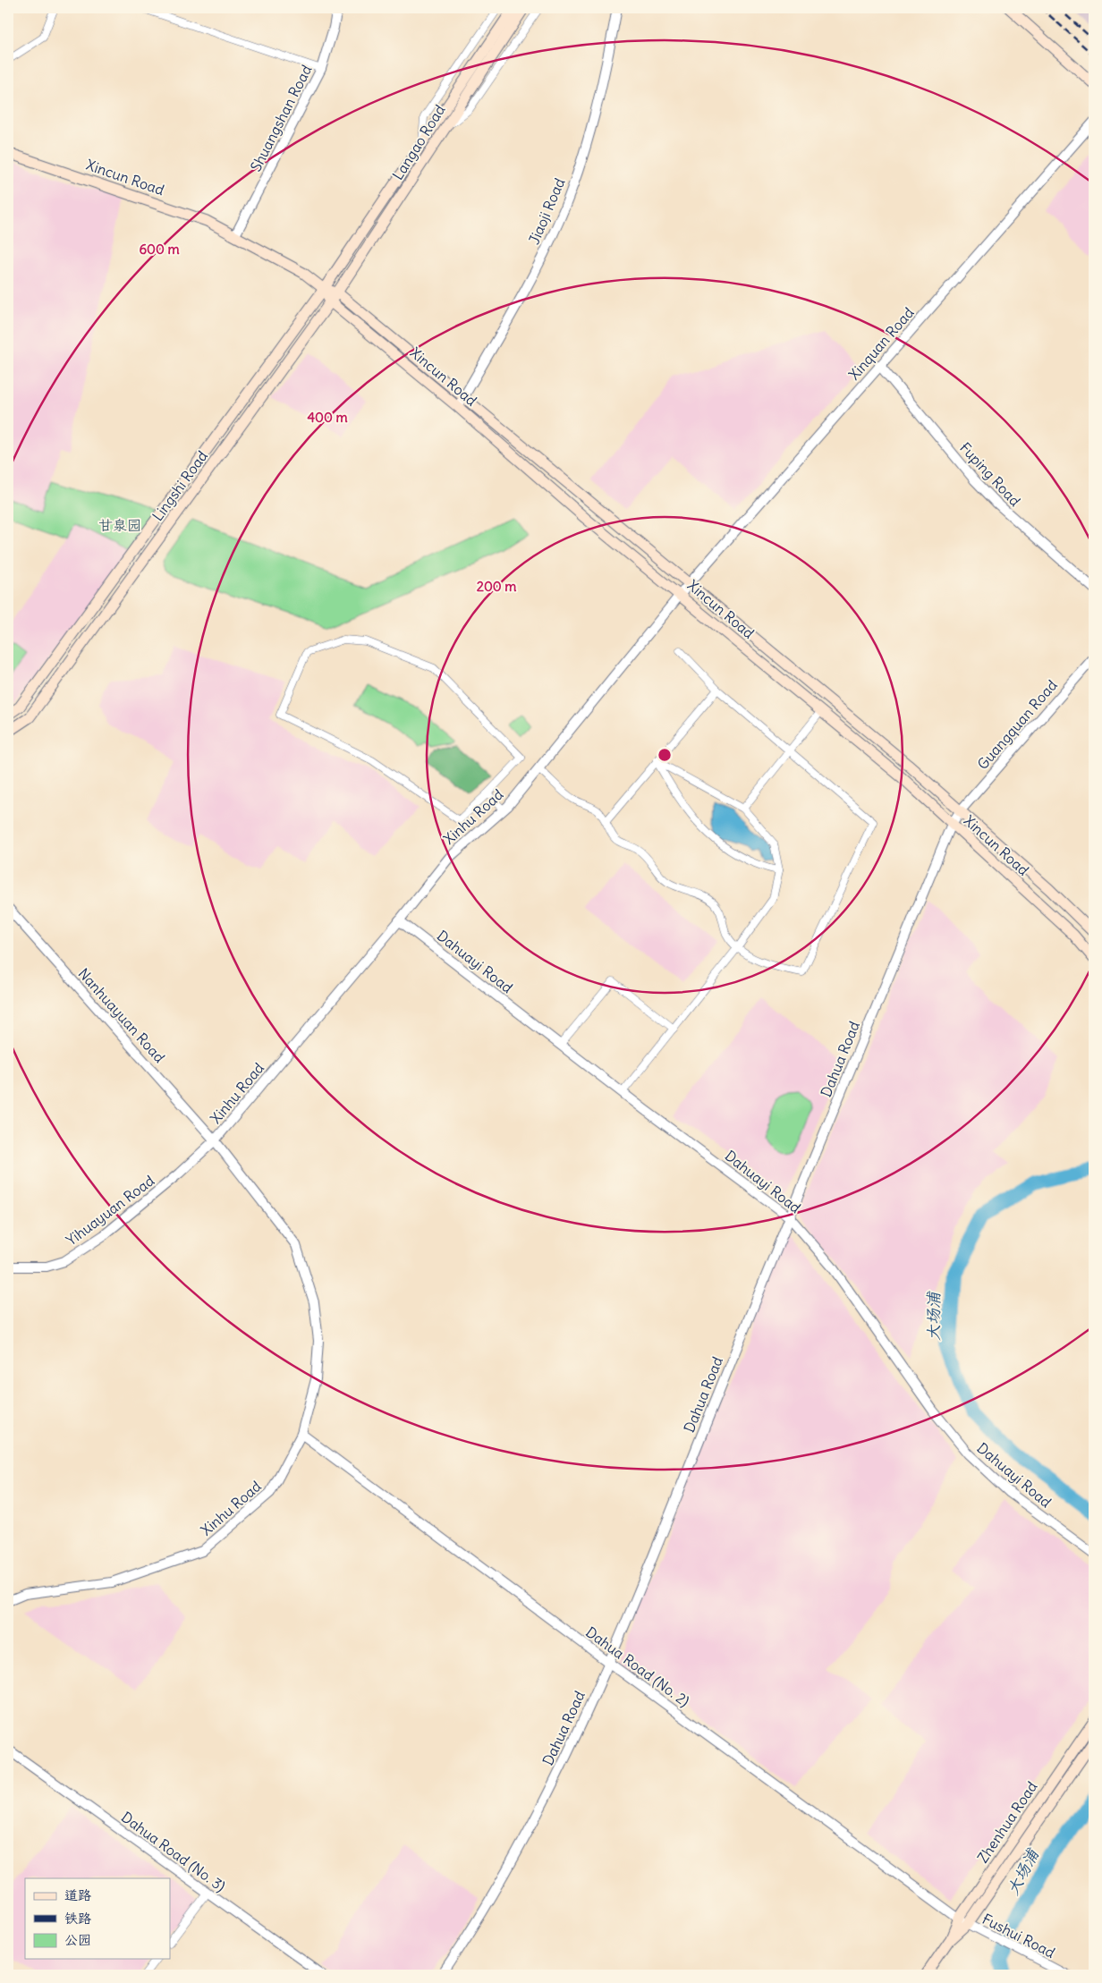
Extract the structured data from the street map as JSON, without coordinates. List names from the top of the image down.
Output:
{
  "streets": {
    "main road": [
      "Langao Road",
      "Xincun Road",
      "Lingshi Road",
      "Zhenhua Road"
    ],
    "street": [
      "Shuangshan Road",
      "Jiaoji Road",
      "Xinquan Road",
      "Fuping Road",
      "Guangquan Road",
      "Xinhu Road",
      "Dahuayi Road",
      "Nanhuayuan Road",
      "Dahua Road",
      "Yihuayuan Road",
      "Dahua Road (No. 2)",
      "Dahua Road (No. 3)",
      "Fushui Road"
    ]
  },
  "crossings": [
    ["Shuangshan Road", "Xincun Road"],
    ["Langao Road", "Xincun Road"],
    ["Langao Road", "Lingshi Road"],
    ["Xincun Road", "Jiaoji Road"],
    ["Xincun Road", "Xinquan Road"],
    ["Xincun Road", "Lingshi Road"],
    ["Xincun Road", "Guangquan Road"],
    ["Xincun Road", "Xinhu Road"],
    ["Xincun Road", "Dahua Road"],
    ["Xinquan Road", "Fuping Road"],
    ["Xinquan Road", "Xinhu Road"],
    ["Guangquan Road", "Dahua Road"],
    ["Xinhu Road", "Dahuayi Road"],
    ["Xinhu Road", "Nanhuayuan Road"],
    ["Xinhu Road", "Yihuayuan Road"],
    ["Xinhu Road", "Dahua Road (No. 2)"],
    ["Dahuayi Road", "Dahua Road"],
    ["Nanhuayuan Road", "Yihuayuan Road"],
    ["Dahua Road", "Dahua Road (No. 2)"],
    ["Dahua Road (No. 2)", "Zhenhua Road"],
    ["Dahua Road (No. 2)", "Fushui Road"],
    ["Zhenhua Road", "Fushui Road"]
  ],
  "water": ["大场浦"],
  "parks": ["甘泉园"],
  "legend": ["道路", "铁路", "公园"],
  "rings": ["600 m", "400 m", "200 m"]
}
